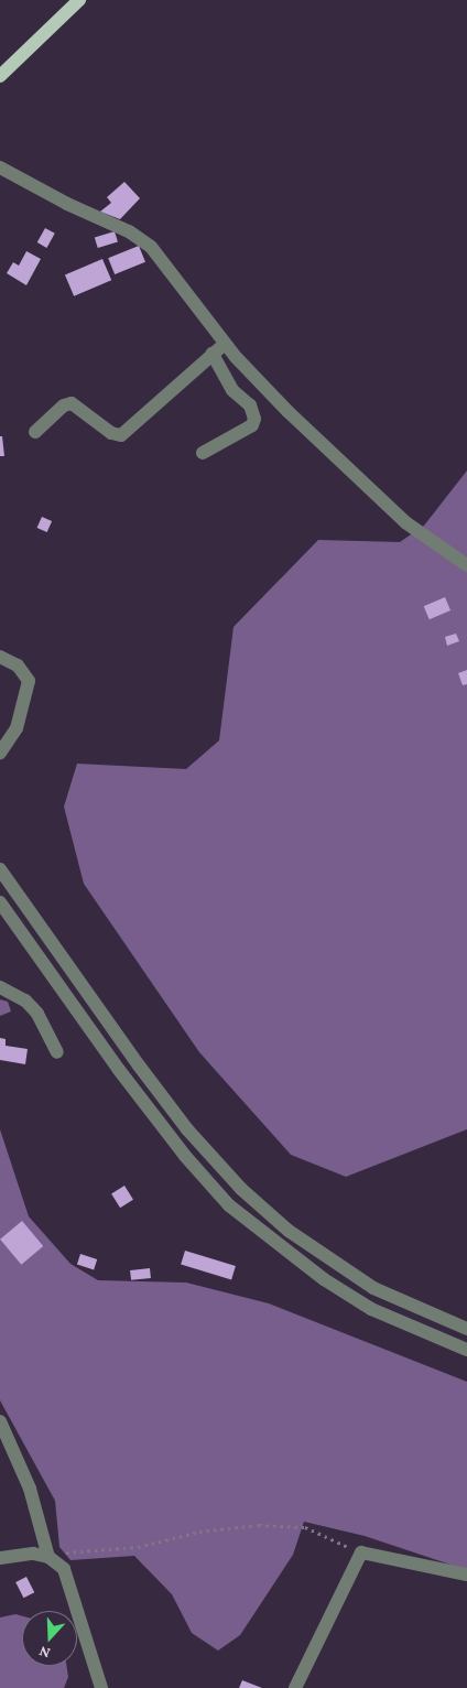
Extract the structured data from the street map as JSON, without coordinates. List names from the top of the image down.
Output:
{
  "north": "bottom"
}
